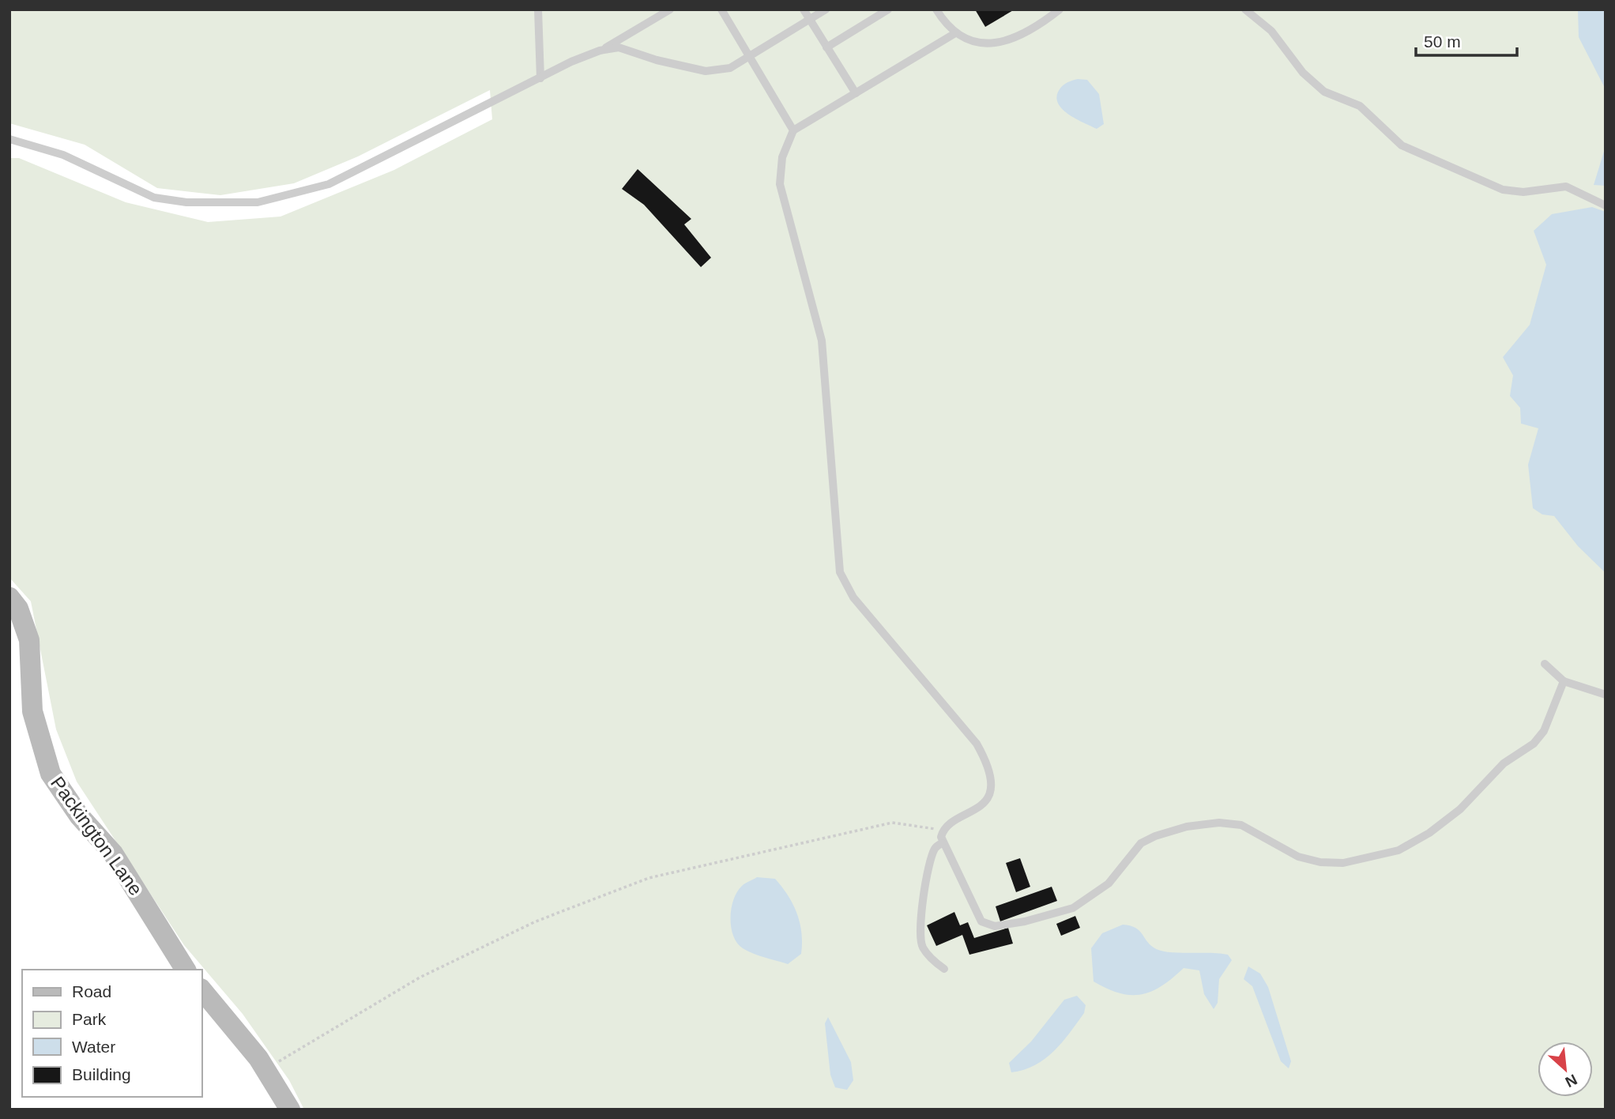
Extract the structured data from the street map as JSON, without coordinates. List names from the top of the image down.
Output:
{
  "streets": {
    "street": ["Packington Lane"]
  },
  "legend": [
    "Road",
    "Park",
    "Water",
    "Building"
  ],
  "scale_bar": "50 m",
  "north": "bottom right"
}
